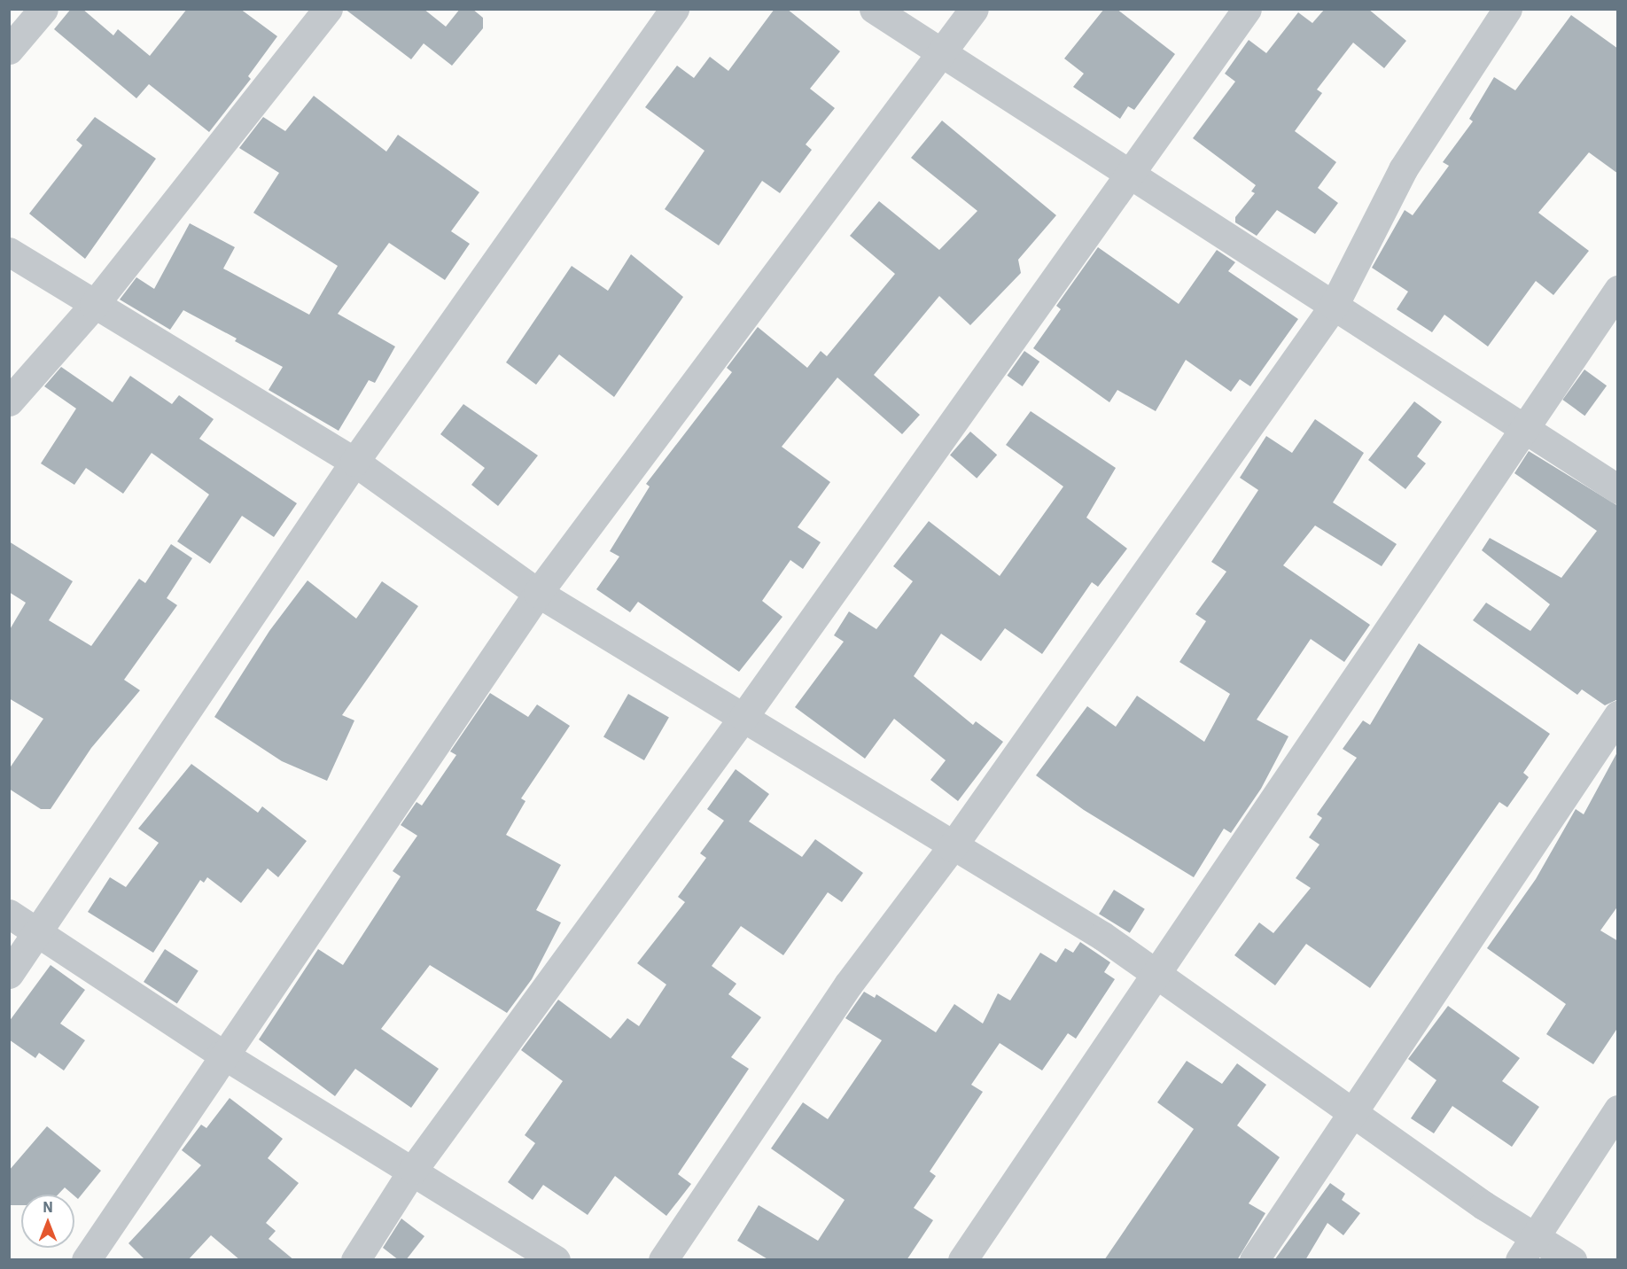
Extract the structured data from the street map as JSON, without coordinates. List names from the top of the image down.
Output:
{
  "north": "top"
}
